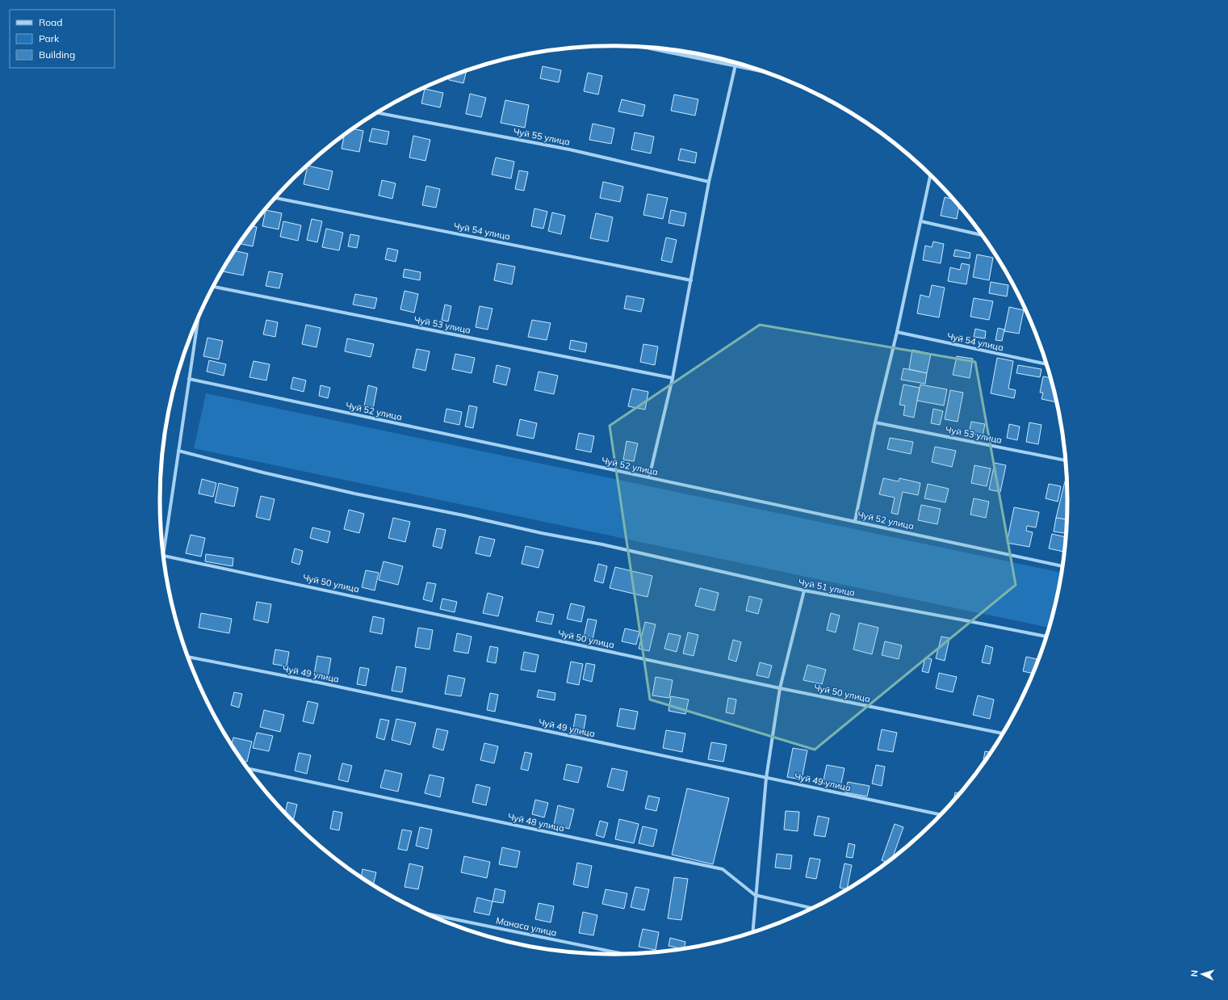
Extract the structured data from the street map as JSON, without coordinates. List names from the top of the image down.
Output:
{
  "streets": {
    "street": [
      "Чуй 55 улица",
      "Чуй 54 улица",
      "Чуй 53 улица",
      "Чуй 52 улица",
      "Чуй 50 улица",
      "Чуй 51 улица",
      "Чуй 49 улица",
      "Чуй 48 улица",
      "Манаса улица"
    ]
  },
  "legend": ["Road", "Park", "Building"],
  "north": "left"
}
